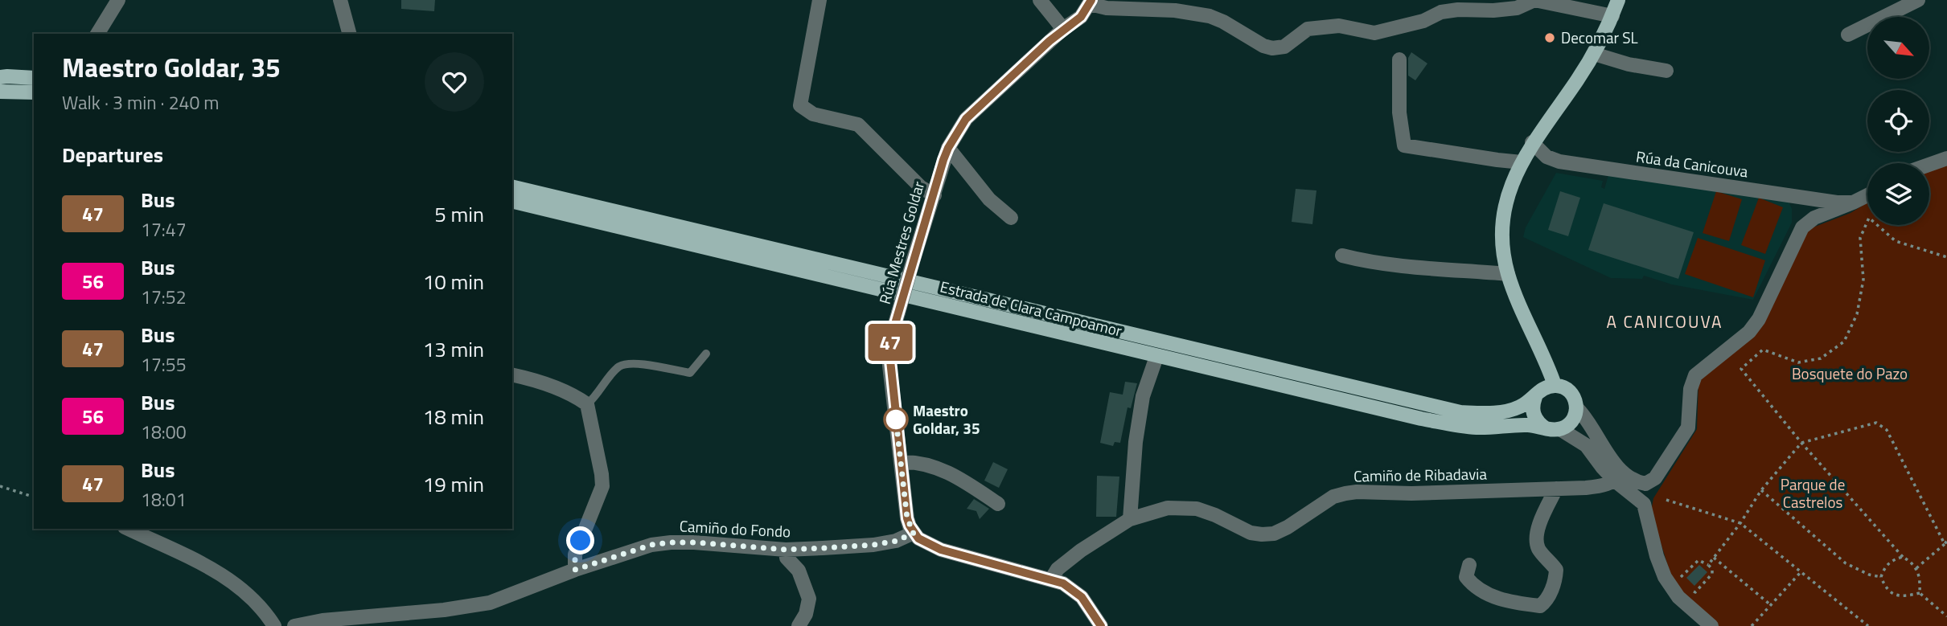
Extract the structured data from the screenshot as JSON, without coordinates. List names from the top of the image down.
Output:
{
  "streets": {
    "main road": ["Estrada de Clara Campoamor"],
    "street": [
      "Rúa da Canicouva",
      "Rúa Mestres Goldar",
      "Camiño de Ribadavia",
      "Camiño do Fondo"
    ]
  },
  "crossings": [
    ["Rúa Mestres Goldar", "Camiño do Fondo"]
  ],
  "districts": ["A CANICOUVA"],
  "parks": ["Bosquete do Pazo", "Parque de Castrelos"],
  "places": ["Decomar SL", "Maestro Goldar, 35"],
  "lines": ["bus line 47"],
  "north": "bottom right",
  "page": {
    "on_map": "47",
    "heading": [
      ["Maestro Goldar, 35", "Walk · 3 min · 240 m"],
      "Departures"
    ],
    "list": [
      {
        "mark": "47",
        "name": "Bus",
        "note": "17:47",
        "value": "5 min"
      },
      {
        "mark": "56",
        "name": "Bus",
        "note": "17:52",
        "value": "10 min"
      },
      {
        "mark": "47",
        "name": "Bus",
        "note": "17:55",
        "value": "13 min"
      },
      {
        "mark": "56",
        "name": "Bus",
        "note": "18:00",
        "value": "18 min"
      },
      {
        "mark": "47",
        "name": "Bus",
        "note": "18:01",
        "value": "19 min"
      }
    ]
  }
}
